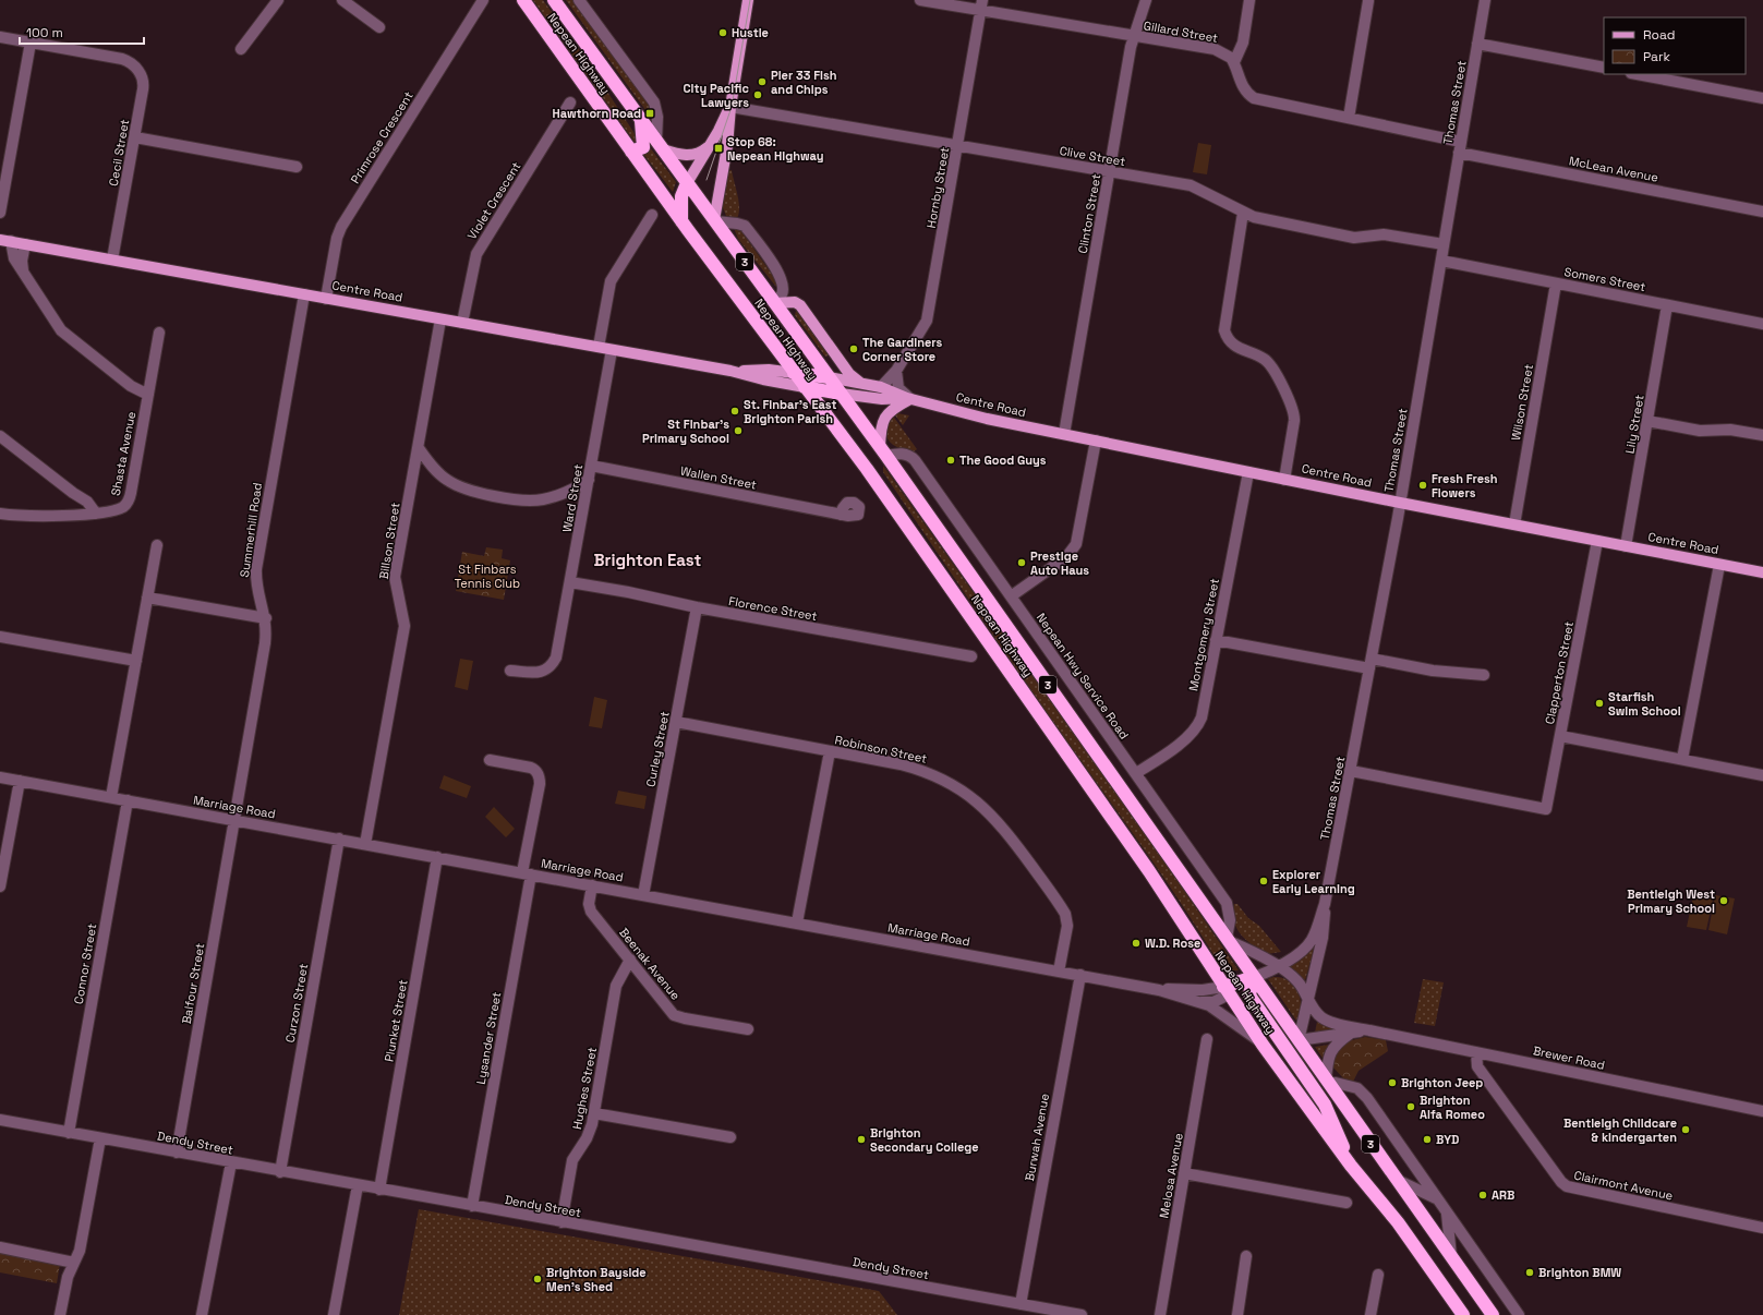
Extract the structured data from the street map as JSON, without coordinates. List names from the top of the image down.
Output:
{
  "streets": {
    "highway": ["Nepean Highway", "3", "Centre Road"],
    "street": [
      "Gillard Street",
      "Thomas Street",
      "Primrose Crescent",
      "Cecil Street",
      "Clive Street",
      "McLean Avenue",
      "Hornby Street",
      "Violet Crescent",
      "Clinton Street",
      "Somers Street",
      "Wilson Street",
      "Lily Street",
      "Shasta Avenue",
      "Wallen Street",
      "Ward Street",
      "Summerhill Road",
      "Billson Street",
      "Florence Street",
      "Montgomery Street",
      "Clapperton Street",
      "Nepean Hwy Service Road",
      "Curley Street",
      "Robinson Street",
      "Marriage Road",
      "Connor Street",
      "Beenak Avenue",
      "Balfour Street",
      "Curzon Street",
      "Plunket Street",
      "Lysander Street",
      "Brewer Road",
      "Hughes Street",
      "Burwah Avenue",
      "Dendy Street",
      "Melosa Avenue",
      "Clairmont Avenue"
    ]
  },
  "crossings": [
    ["Gillard Street", "Hornby Street"],
    ["Gillard Street", "Clinton Street"],
    ["Nepean Highway", "Thomas Street"],
    ["Nepean Highway", "Centre Road"],
    ["Nepean Highway", "Nepean Hwy Service Road"],
    ["Nepean Highway", "Marriage Road"],
    ["Nepean Highway", "Brewer Road"],
    ["Thomas Street", "Clive Street"],
    ["Thomas Street", "McLean Avenue"],
    ["Thomas Street", "Somers Street"],
    ["Thomas Street", "Centre Road"],
    ["Thomas Street", "Clapperton Street"],
    ["Thomas Street", "Brewer Road"],
    ["Primrose Crescent", "Centre Road"],
    ["Cecil Street", "Centre Road"],
    ["Clive Street", "Hornby Street"],
    ["Clive Street", "Clinton Street"],
    ["Hornby Street", "Centre Road"],
    ["Violet Crescent", "Centre Road"],
    ["Clinton Street", "Centre Road"],
    ["Somers Street", "Wilson Street"],
    ["Somers Street", "Lily Street"],
    ["Centre Road", "Wilson Street"],
    ["Centre Road", "Lily Street"],
    ["Centre Road", "Ward Street"],
    ["Centre Road", "Summerhill Road"],
    ["Centre Road", "Billson Street"],
    ["Centre Road", "Montgomery Street"],
    ["Centre Road", "Clapperton Street"],
    ["Wallen Street", "Ward Street"],
    ["Ward Street", "Florence Street"],
    ["Summerhill Road", "Marriage Road"],
    ["Summerhill Road", "Balfour Street"],
    ["Billson Street", "Marriage Road"],
    ["Florence Street", "Curley Street"],
    ["Montgomery Street", "Nepean Hwy Service Road"],
    ["Nepean Hwy Service Road", "Brewer Road"],
    ["Curley Street", "Robinson Street"],
    ["Curley Street", "Marriage Road"],
    ["Robinson Street", "Marriage Road"],
    ["Marriage Road", "Connor Street"],
    ["Marriage Road", "Beenak Avenue"],
    ["Marriage Road", "Balfour Street"],
    ["Marriage Road", "Curzon Street"],
    ["Marriage Road", "Plunket Street"],
    ["Marriage Road", "Lysander Street"],
    ["Marriage Road", "Burwah Avenue"],
    ["Connor Street", "Dendy Street"],
    ["Beenak Avenue", "Hughes Street"],
    ["Balfour Street", "Dendy Street"],
    ["Curzon Street", "Dendy Street"],
    ["Plunket Street", "Dendy Street"],
    ["Lysander Street", "Dendy Street"],
    ["Brewer Road", "Clairmont Avenue"],
    ["Hughes Street", "Dendy Street"],
    ["Burwah Avenue", "Dendy Street"]
  ],
  "districts": ["Brighton East"],
  "parks": ["St Finbars Tennis Club"],
  "places": {
    "other": [
      "Hustle",
      "Pier 33 Fish and Chips",
      "City Pacific Lawyers",
      "The Gardiners Corner Store",
      "St. Finbar's East Brighton Parish",
      "St Finbar's Primary School",
      "The Good Guys",
      "Fresh Fresh Flowers",
      "Prestige Auto Haus",
      "Starfish Swim School",
      "Explorer Early Learning",
      "Bentleigh West Primary School",
      "W.D. Rose",
      "Brighton Jeep",
      "Brighton Alfa Romeo",
      "Bentleigh Childcare & kindergarten",
      "Brighton Secondary College",
      "BYD",
      "ARB",
      "Brighton BMW",
      "Brighton Bayside Men's Shed"
    ],
    "transit": ["Hawthorn Road", "Stop 68: Nepean Highway"]
  },
  "legend": ["Road", "Park"],
  "scale_bar": "100 m"
}
